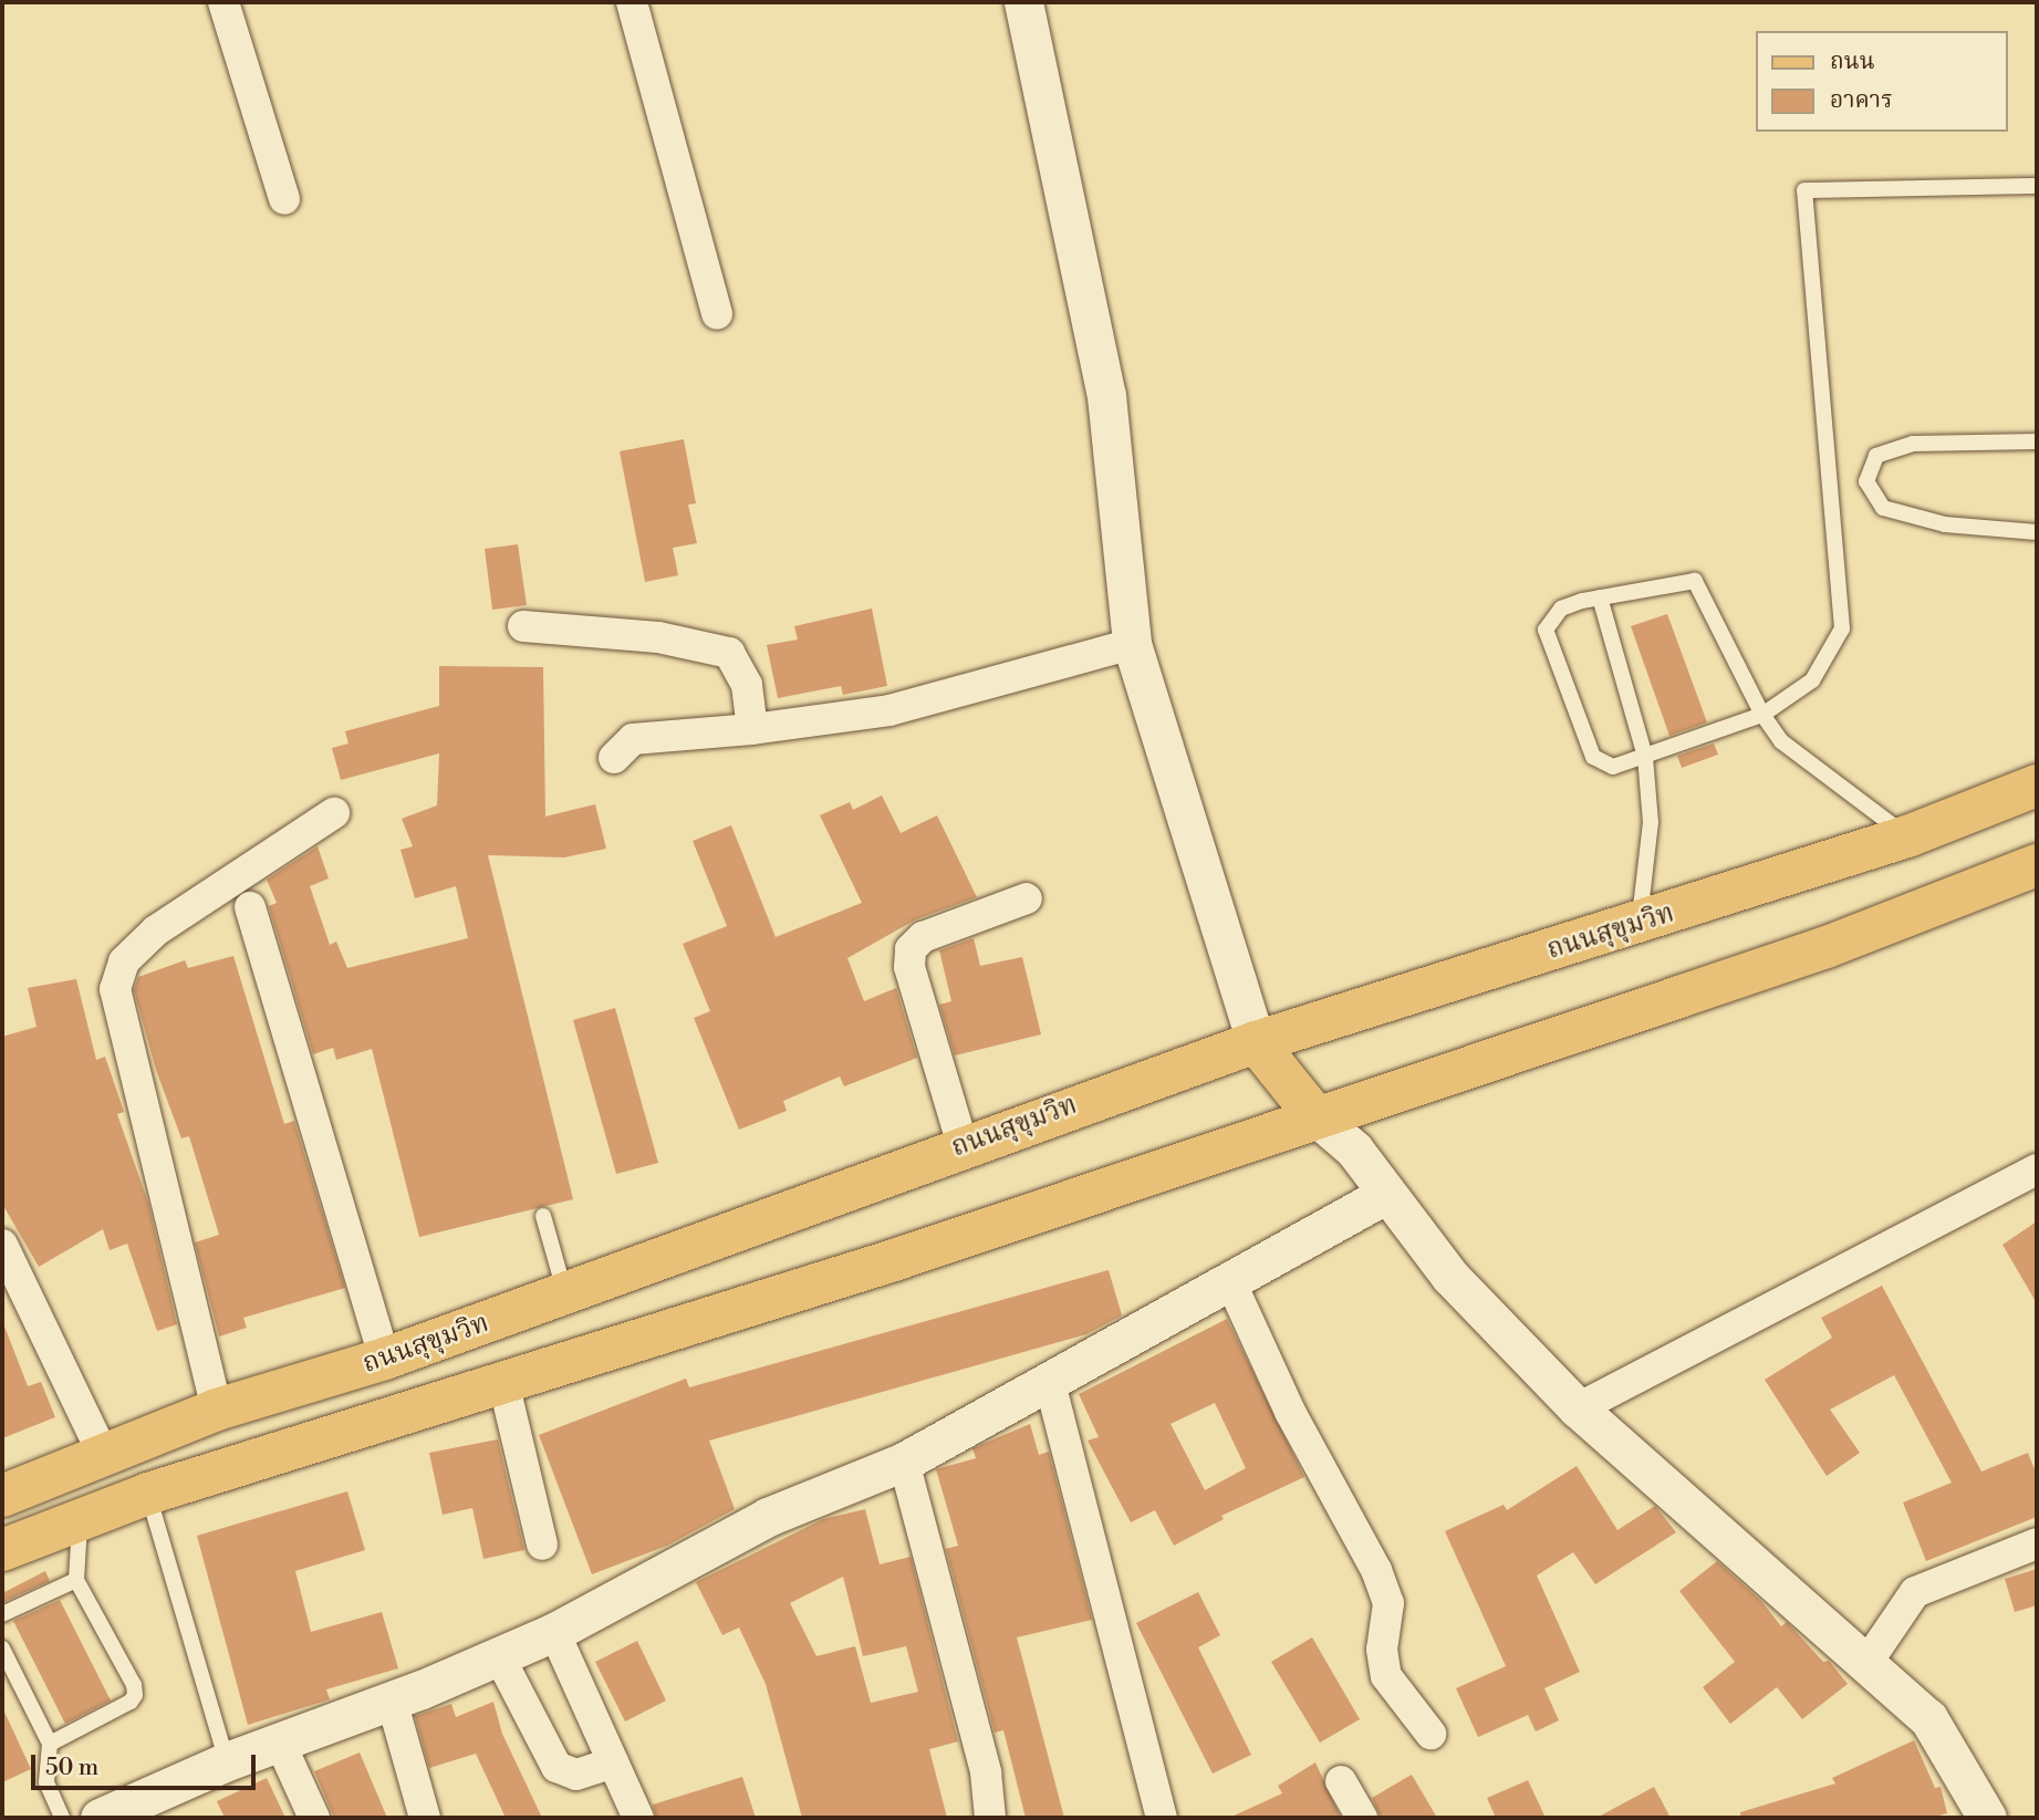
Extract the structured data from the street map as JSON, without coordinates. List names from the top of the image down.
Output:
{
  "streets": {
    "main road": ["ถนนสุขุมวิท"]
  },
  "legend": ["ถนน", "อาคาร"],
  "scale_bar": "50 m"
}
